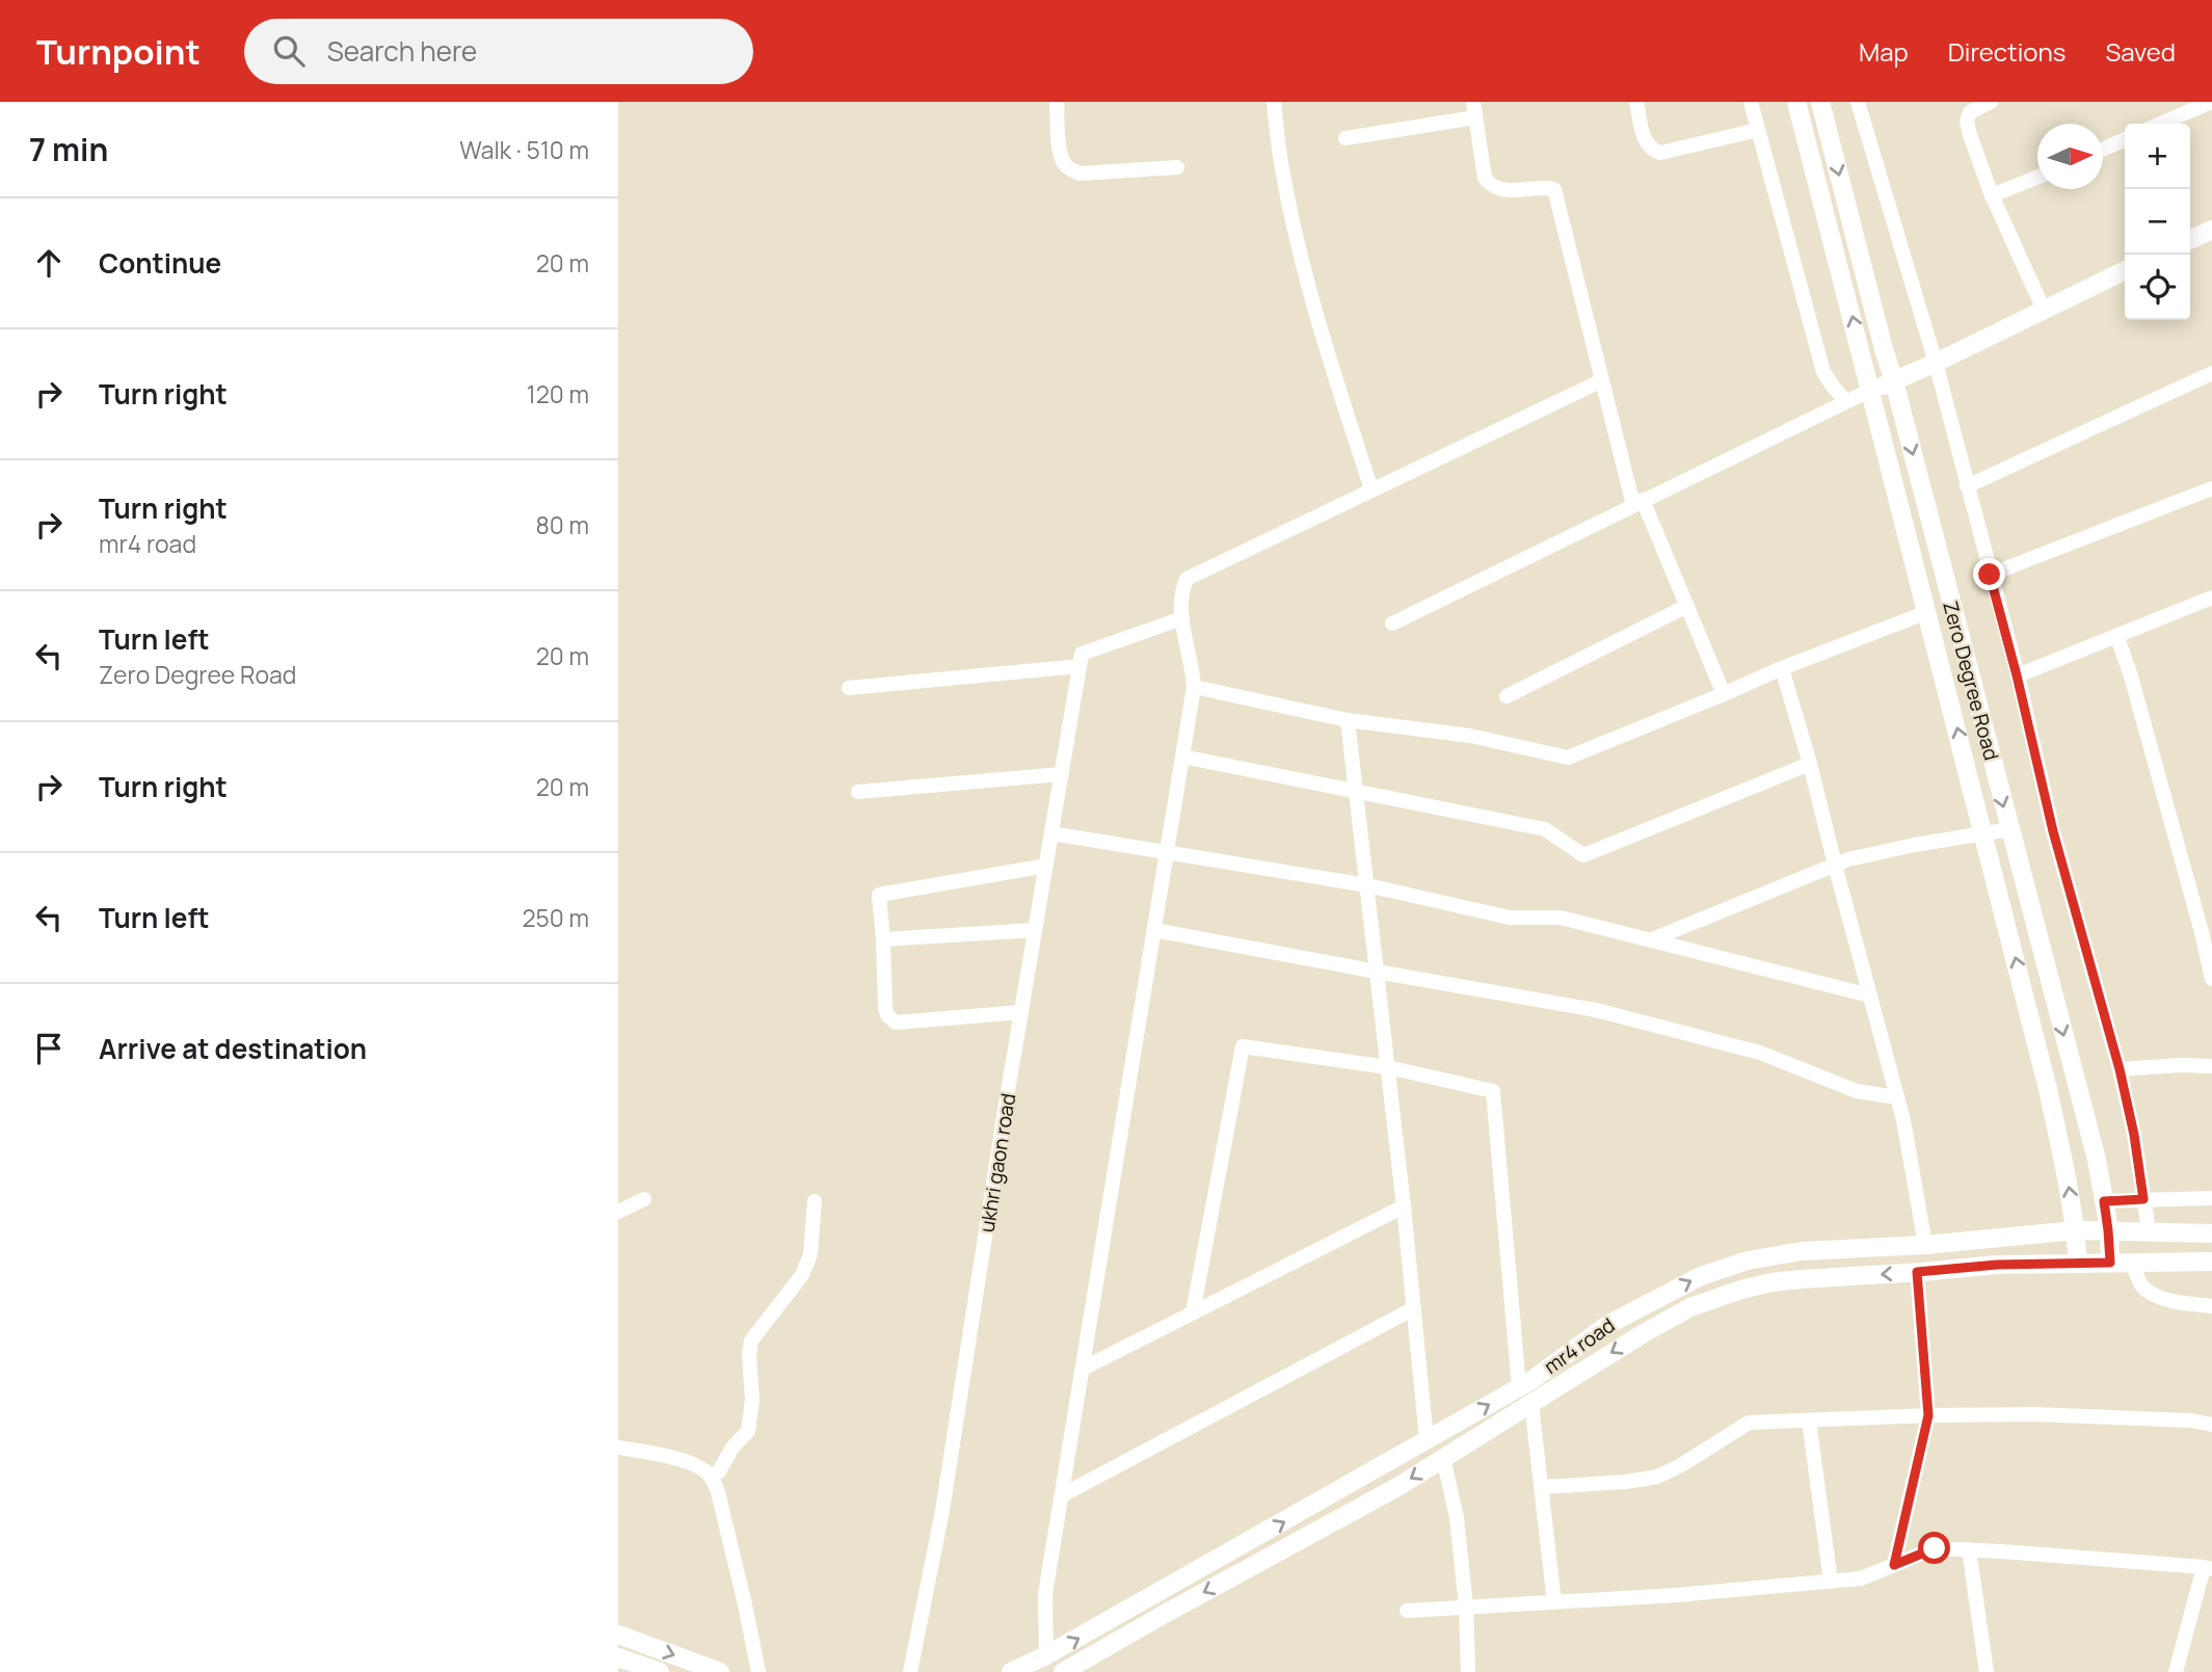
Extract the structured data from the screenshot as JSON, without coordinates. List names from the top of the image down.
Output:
{
  "streets": {
    "street": ["Zero Degree Road", "ukhri gaon road", "mr4 road"]
  },
  "crossings": [
    ["Zero Degree Road", "mr4 road"]
  ],
  "north": "right",
  "page": {
    "header": "Turnpoint",
    "search": "Search here",
    "nav": ["Map", "Directions", "Saved"],
    "heading": ["7 min", "Walk · 510 m"],
    "map_buttons": ["+", "−"],
    "list": [
      ["Continue", "20 m"],
      ["Turn right", "120 m"],
      ["Turn right", "mr4 road", "80 m"],
      ["Turn left", "Zero Degree Road", "20 m"],
      ["Turn right", "20 m"],
      ["Turn left", "250 m"],
      "Arrive at destination"
    ]
  }
}
